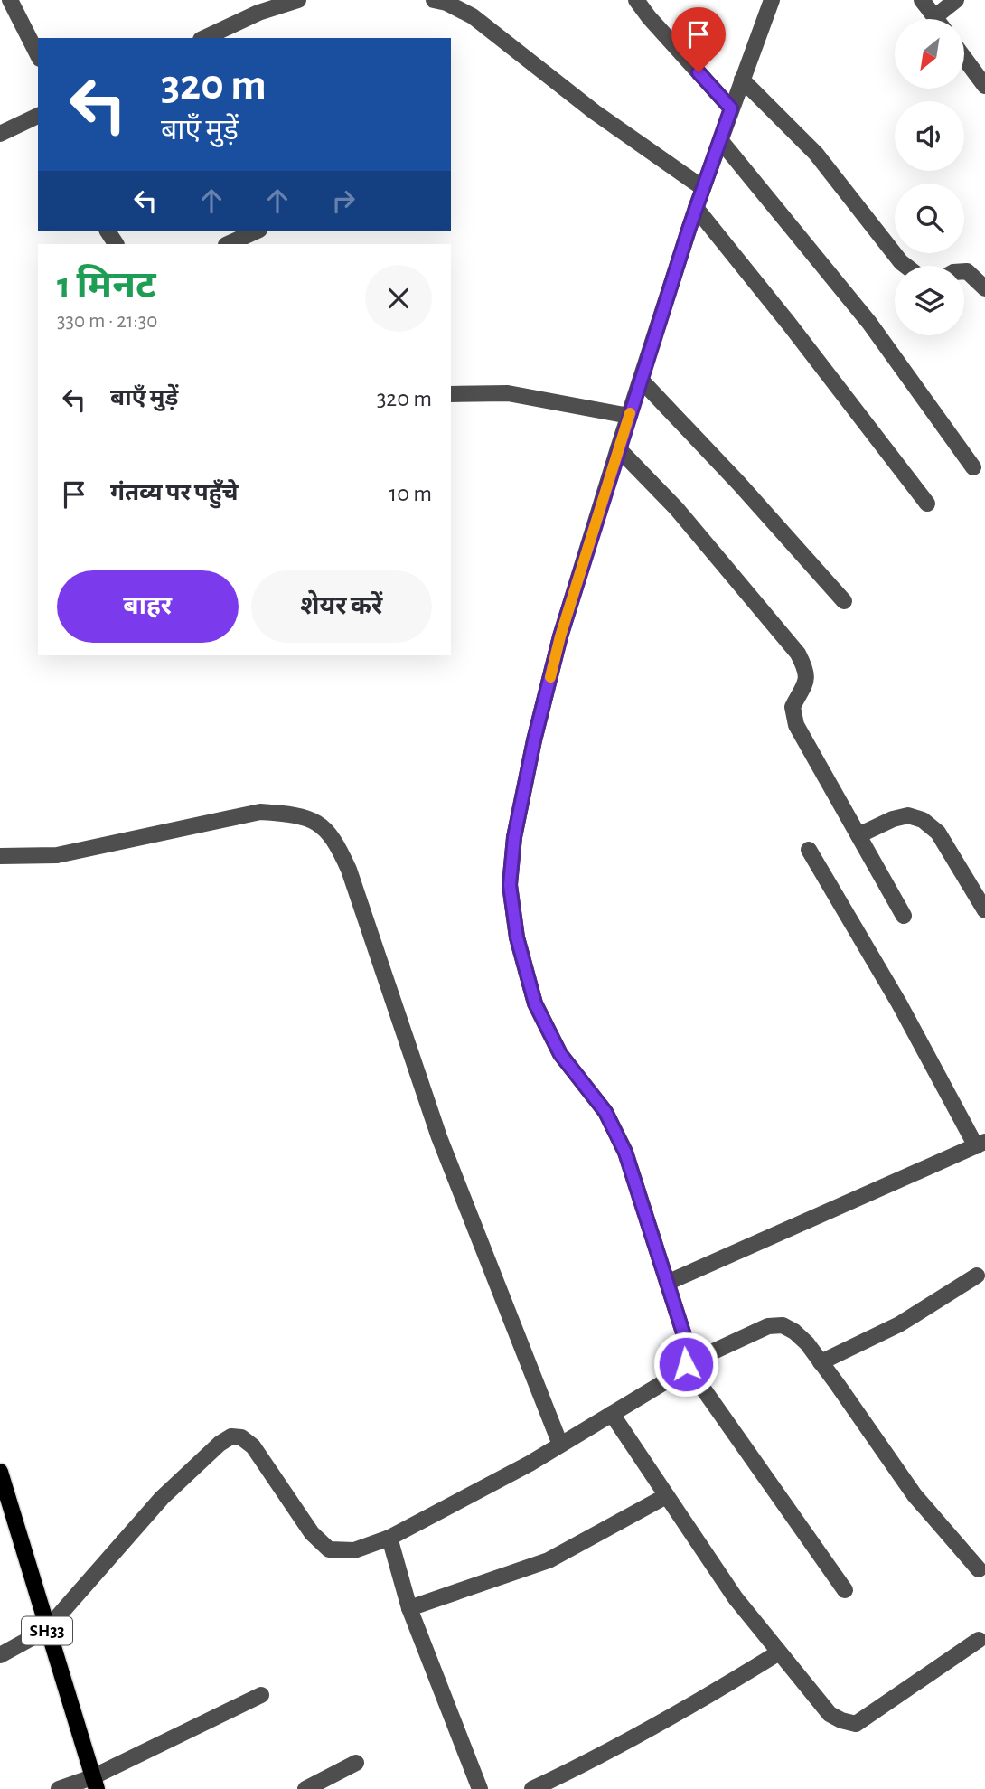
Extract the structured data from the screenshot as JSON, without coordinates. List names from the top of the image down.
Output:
{
  "streets": {
    "main road": ["SH33"]
  },
  "north": "bottom left",
  "page": {
    "turn": ["320 m", "बाएँ मुड़ें"],
    "heading": ["1 मिनट", "330 m · 21:30"],
    "list": [
      {
        "name": "बाएँ मुड़ें",
        "value": "320 m"
      },
      {
        "name": "गंतव्य पर पहुँचे",
        "value": "10 m"
      }
    ],
    "buttons": ["बाहर", "शेयर करें"]
  }
}
